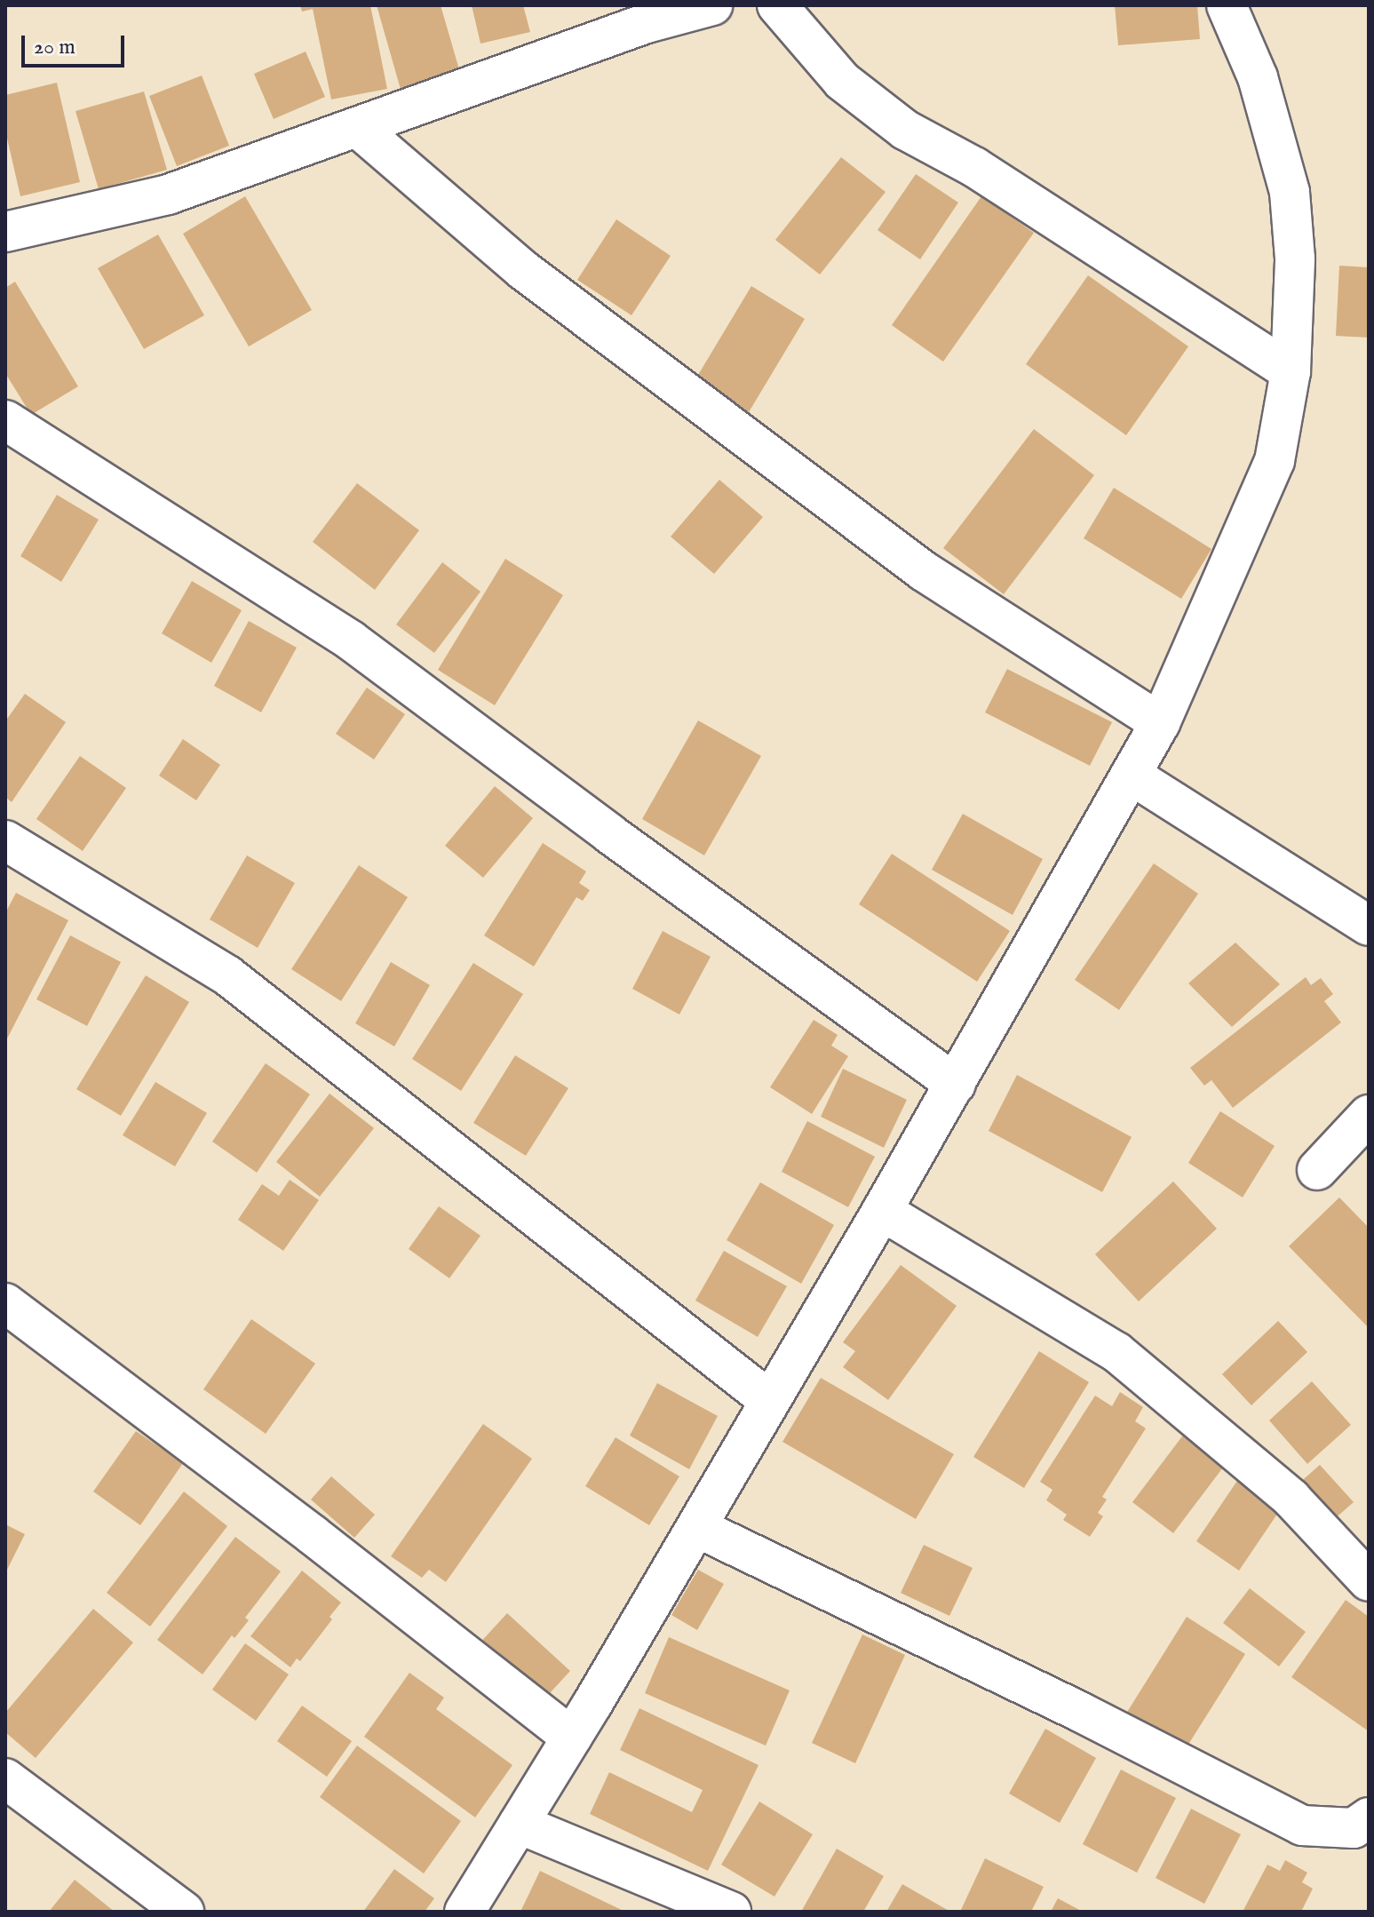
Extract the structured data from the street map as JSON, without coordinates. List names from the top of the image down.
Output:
{
  "scale_bar": "20 m"
}
